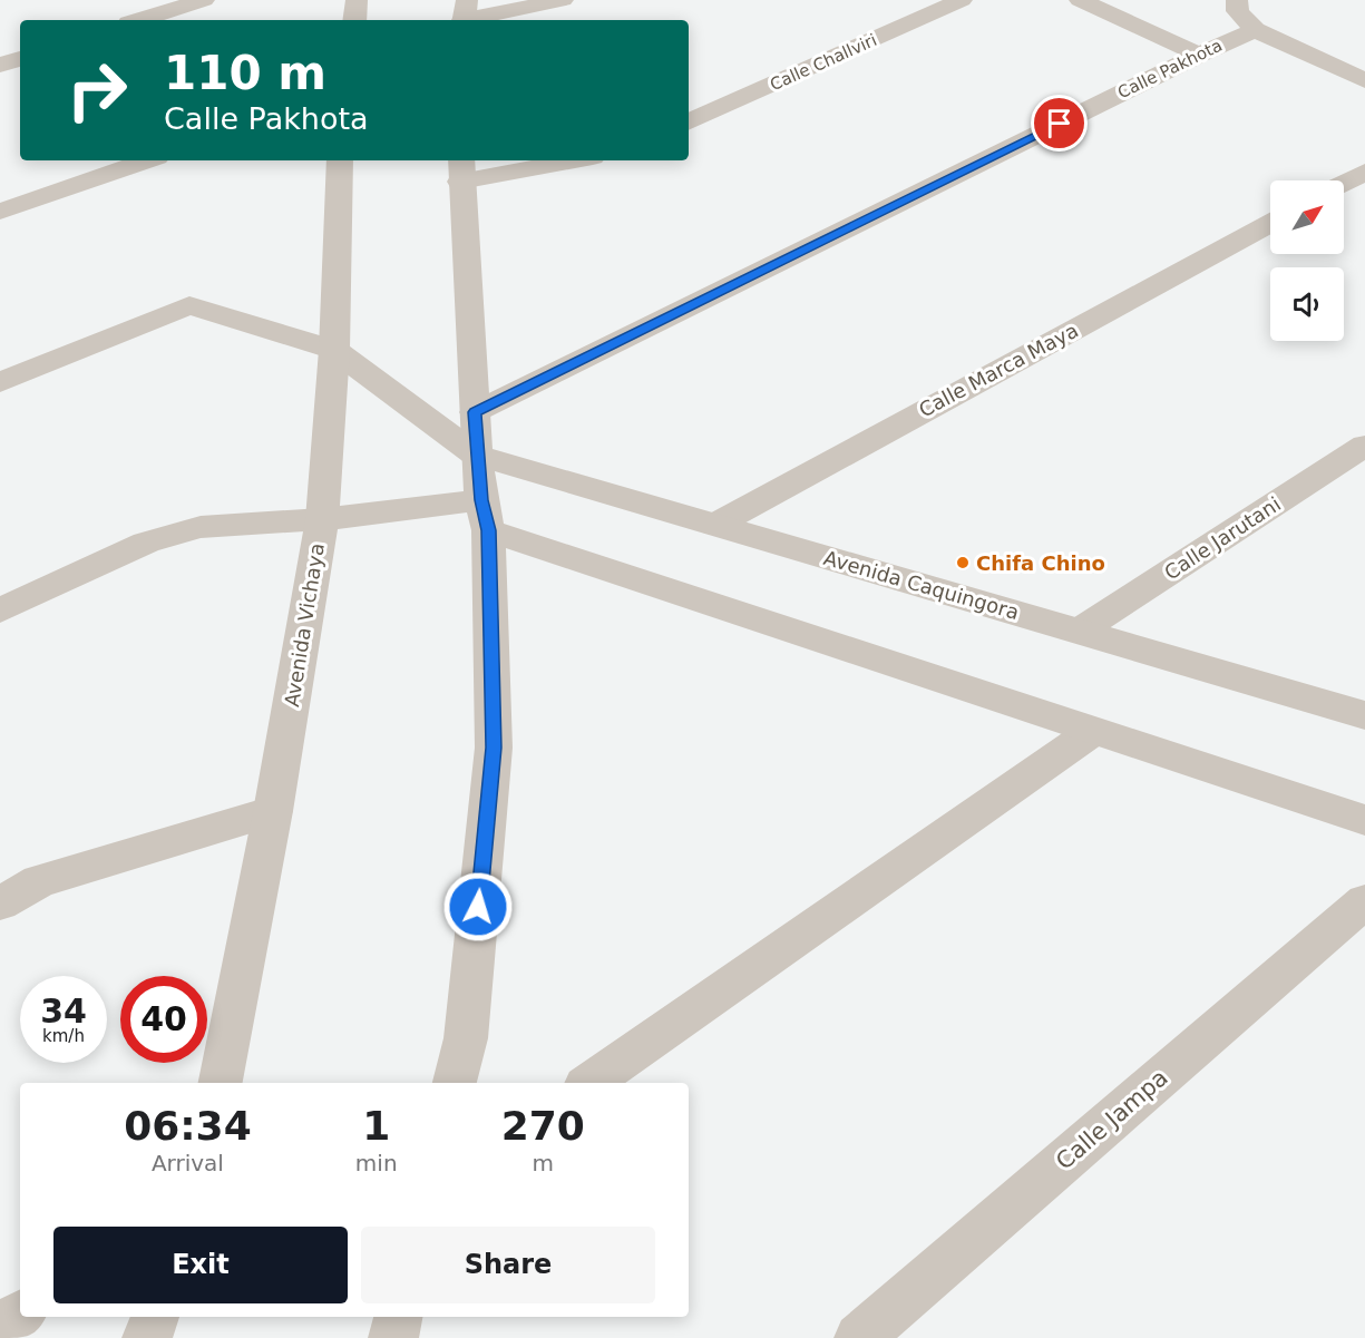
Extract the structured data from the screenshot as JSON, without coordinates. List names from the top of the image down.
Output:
{
  "streets": {
    "street": [
      "Calle Challviri",
      "Calle Pakhota",
      "Calle Marca Maya",
      "Calle Jarutani",
      "Avenida Caquingora",
      "Avenida Vichaya",
      "Calle Jampa"
    ]
  },
  "crossings": [
    ["Calle Marca Maya", "Avenida Caquingora"],
    ["Calle Jarutani", "Avenida Caquingora"]
  ],
  "places": ["Chifa Chino"],
  "north": "top right",
  "page": {
    "turn": ["110 m", "Calle Pakhota"],
    "speed": "34 km/h",
    "limit": "40",
    "eta": [
      "06:34",
      "Arrival",
      "1",
      "min",
      "270",
      "m"
    ],
    "buttons": ["Exit", "Share"]
  }
}
